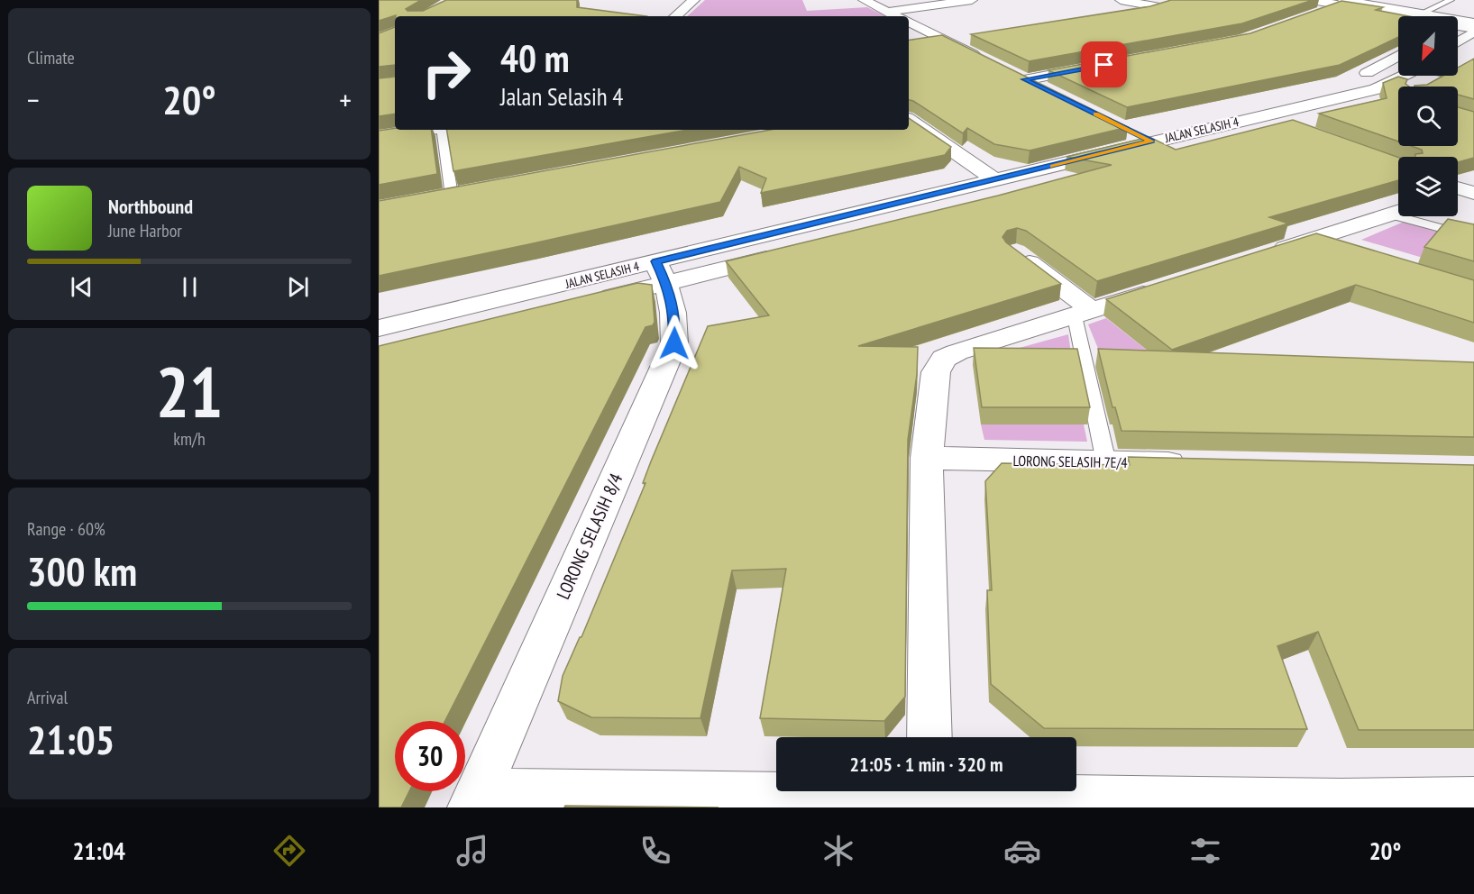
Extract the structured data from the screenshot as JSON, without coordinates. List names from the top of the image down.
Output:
{
  "streets": {
    "street": ["JALAN SELASIH 4", "LORONG SELASIH 7E/4", "LORONG SELASIH 8/4"]
  },
  "crossings": [
    ["JALAN SELASIH 4", "LORONG SELASIH 8/4"]
  ],
  "north": "bottom left",
  "page": {
    "tile": [
      "Climate",
      ["21", "km/h"],
      ["Range · 60%", "300 km"],
      ["Arrival", "21:05"]
    ],
    "turn": ["40 m", "Jalan Selasih 4"],
    "heat": ["−", "20°", "+"],
    "song": ["Northbound", "June Harbor"],
    "limit": "30",
    "trip": "21:05 · 1 min · 320 m",
    "tabs": ["21:04", "20°"]
  }
}
